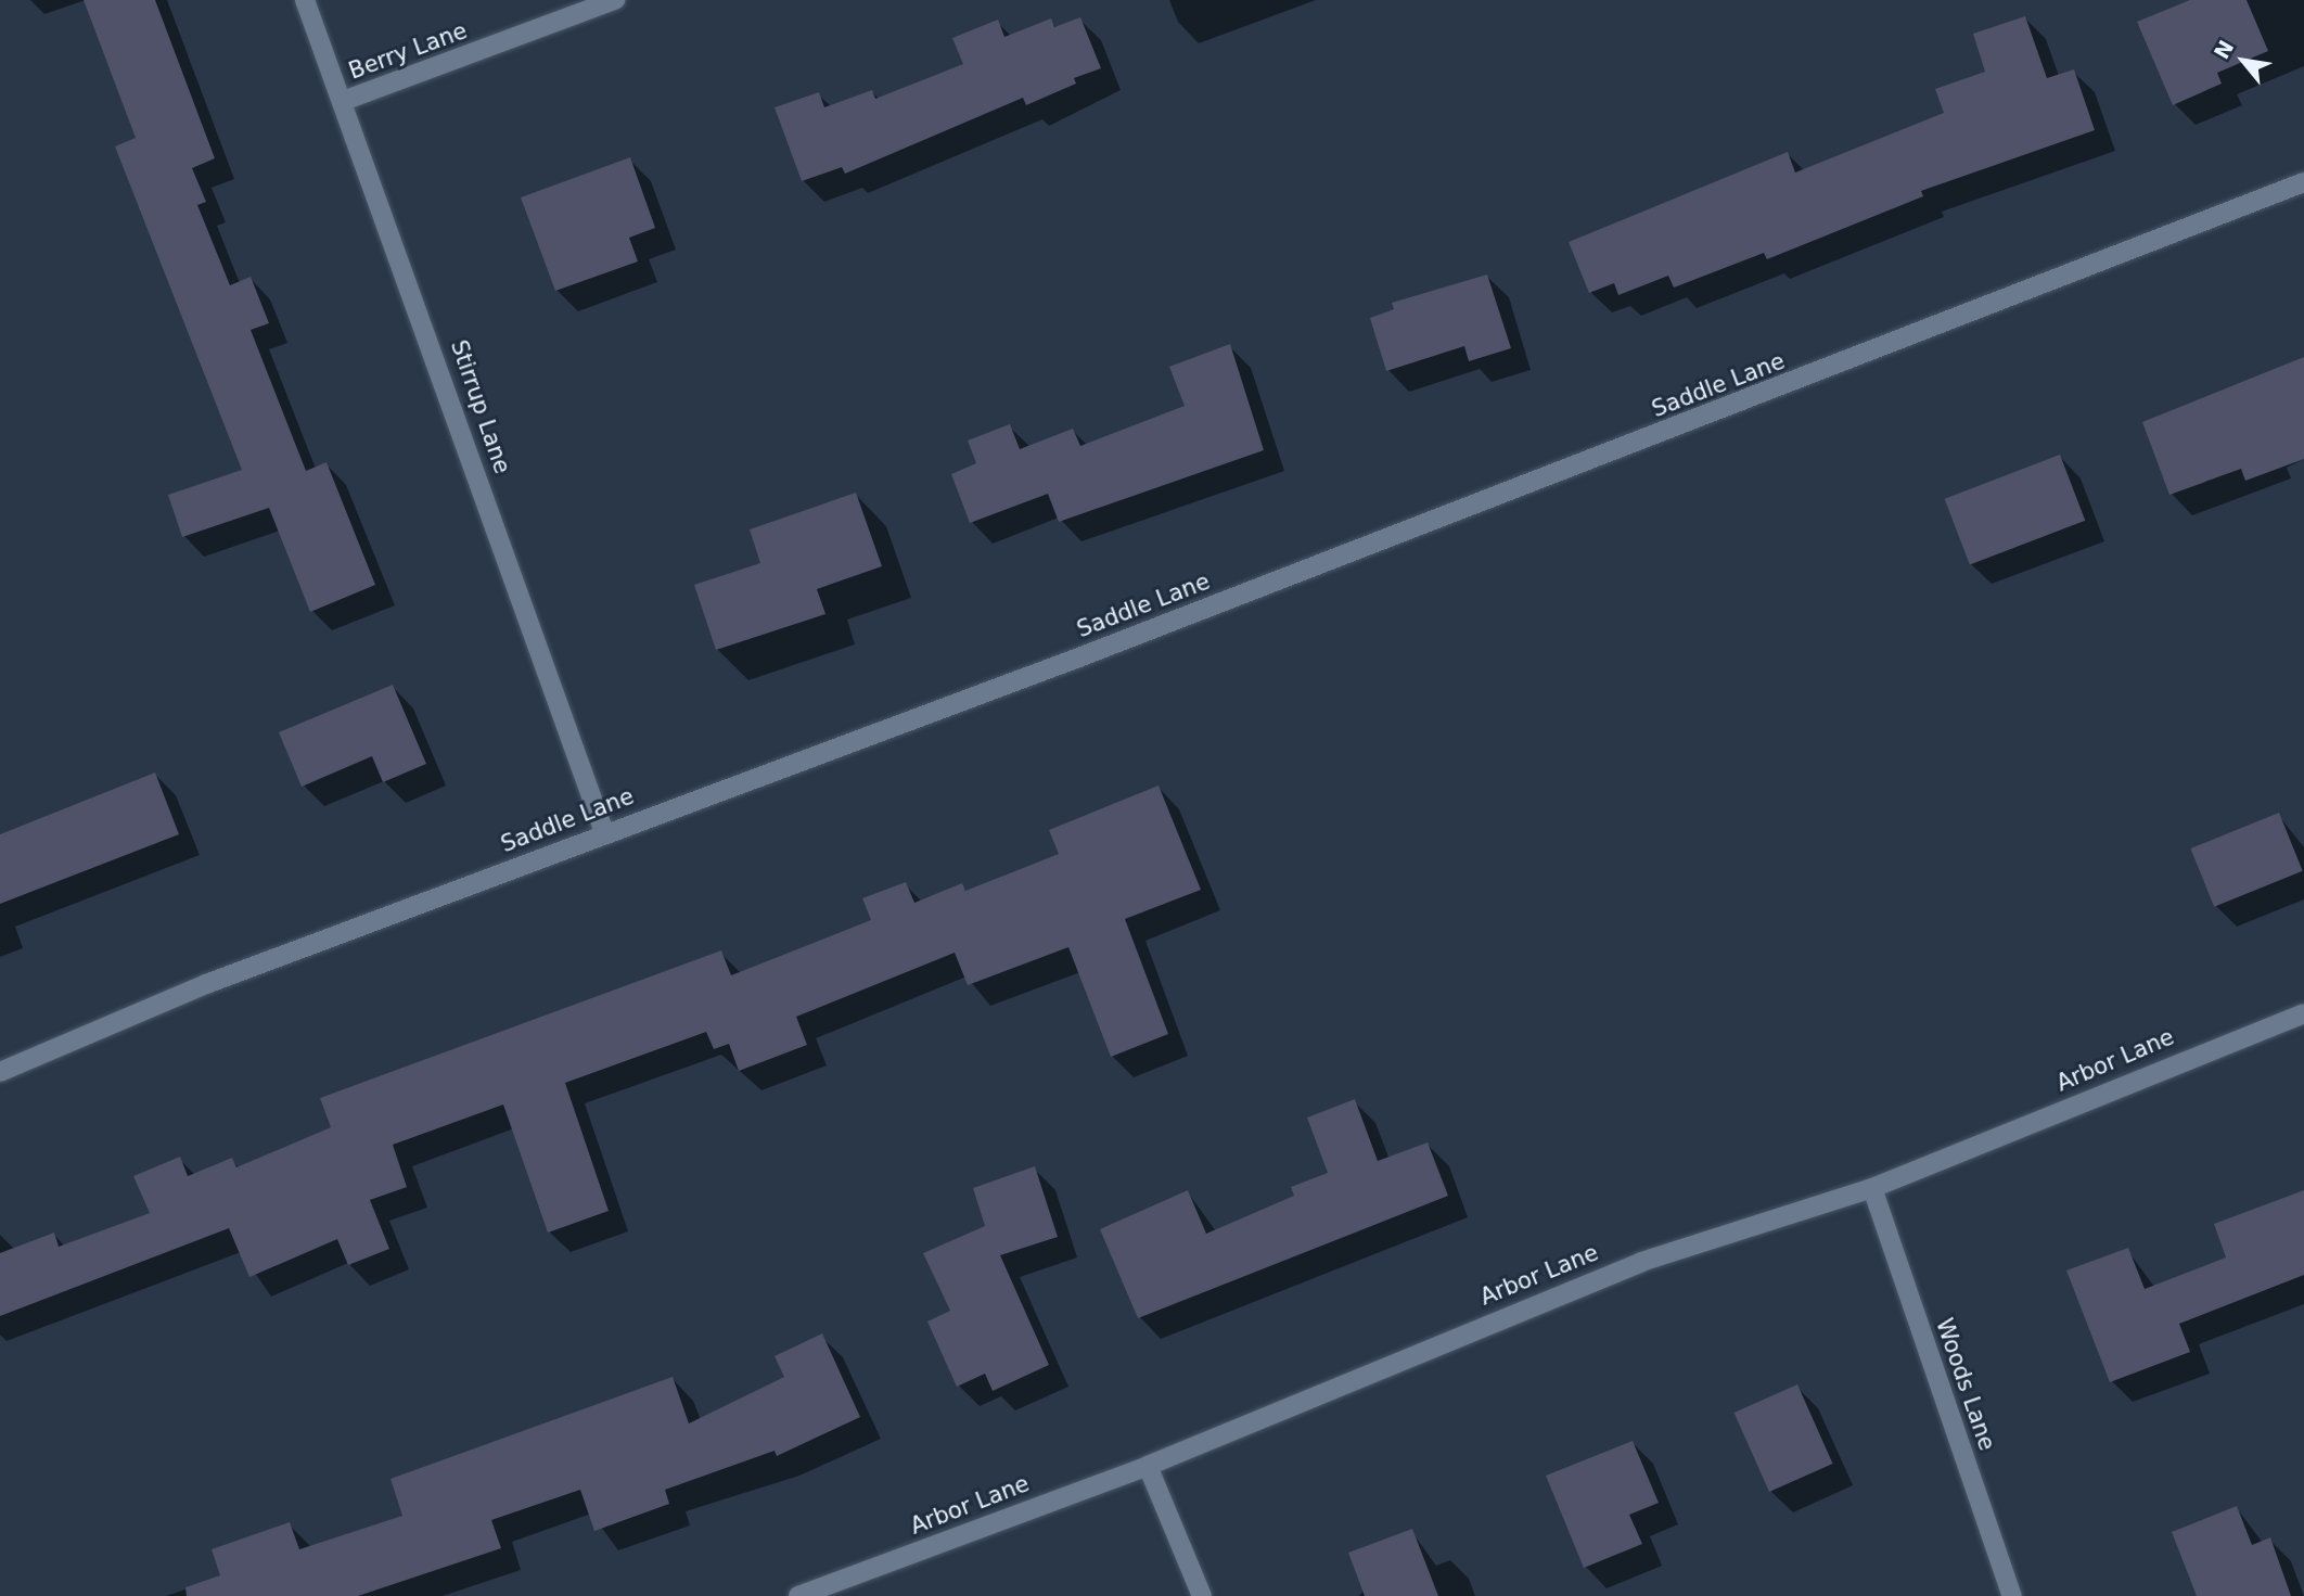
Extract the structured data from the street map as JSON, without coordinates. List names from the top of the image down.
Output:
{
  "streets": {
    "street": [
      "Berry Lane",
      "Saddle Lane",
      "Stirrup Lane",
      "Arbor Lane",
      "Woods Lane"
    ]
  },
  "crossings": [
    ["Berry Lane", "Stirrup Lane"],
    ["Saddle Lane", "Stirrup Lane"],
    ["Arbor Lane", "Woods Lane"]
  ],
  "north": "top left"
}
